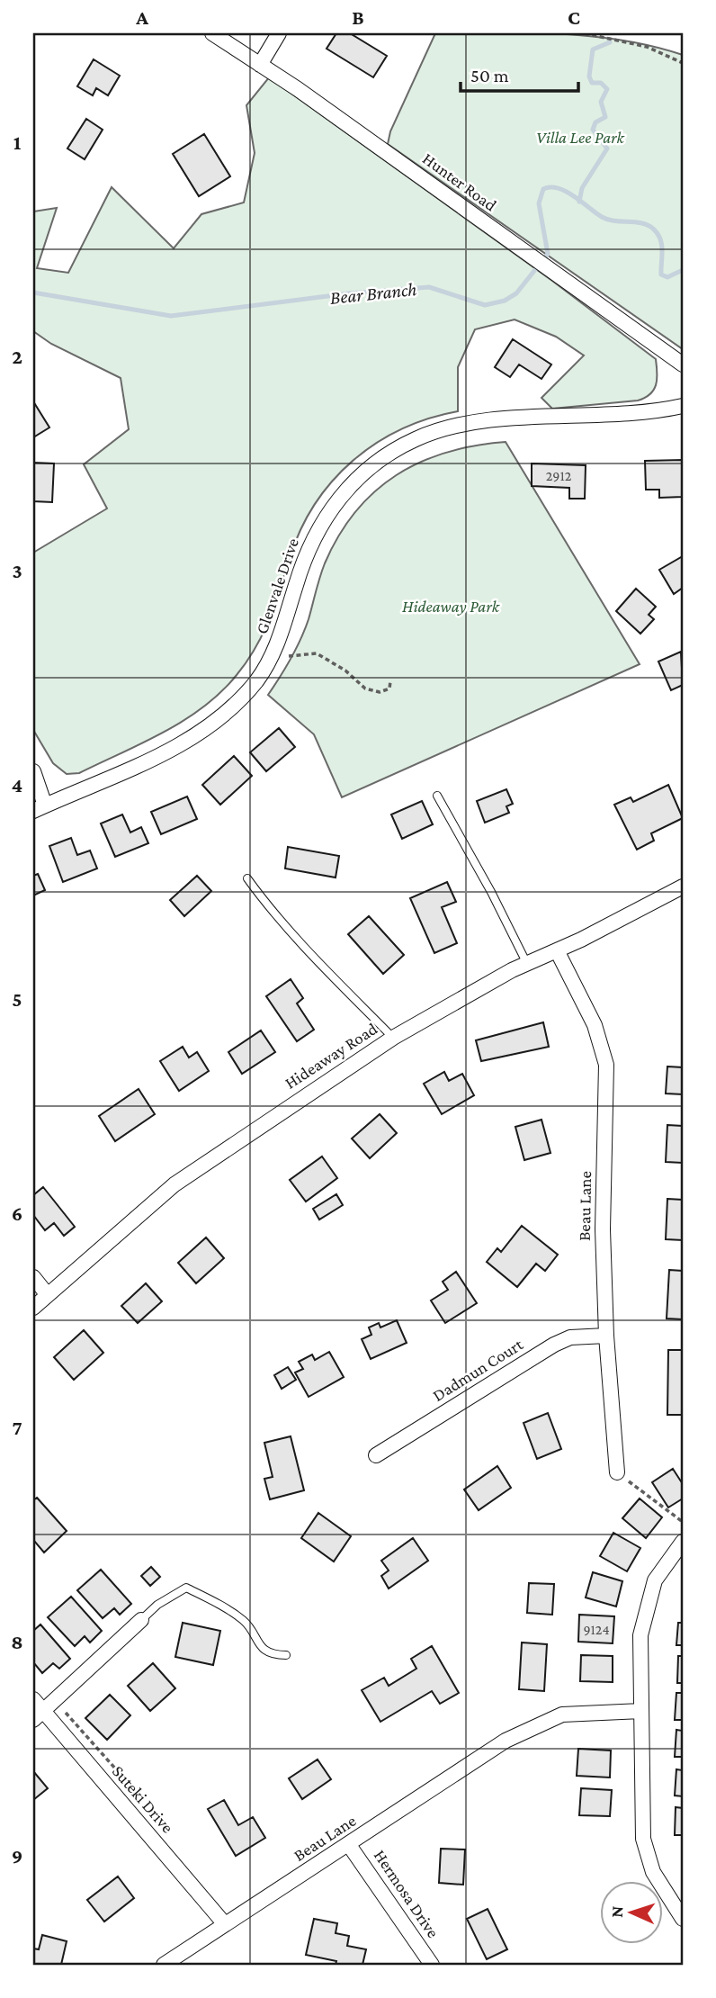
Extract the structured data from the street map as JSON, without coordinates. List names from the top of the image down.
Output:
{
  "streets": {
    "street": [
      "Hunter Road",
      "Glenvale Drive",
      "Hideaway Road",
      "Beau Lane",
      "Dadmun Court",
      "Suteki Drive",
      "Hermosa Drive"
    ]
  },
  "crossings": [
    ["Hideaway Road", "Beau Lane"],
    ["Beau Lane", "Dadmun Court"],
    ["Beau Lane", "Suteki Drive"],
    ["Beau Lane", "Hermosa Drive"]
  ],
  "water": ["Bear Branch"],
  "parks": ["Villa Lee Park", "Hideaway Park"],
  "house_numbers": ["2912", "9124"],
  "scale_bar": "50 m",
  "north": "left",
  "grid": {
    "columns": ["A", "B", "C"],
    "rows": [
      "1",
      "2",
      "3",
      "4",
      "5",
      "6",
      "7",
      "8",
      "9"
    ]
  }
}
